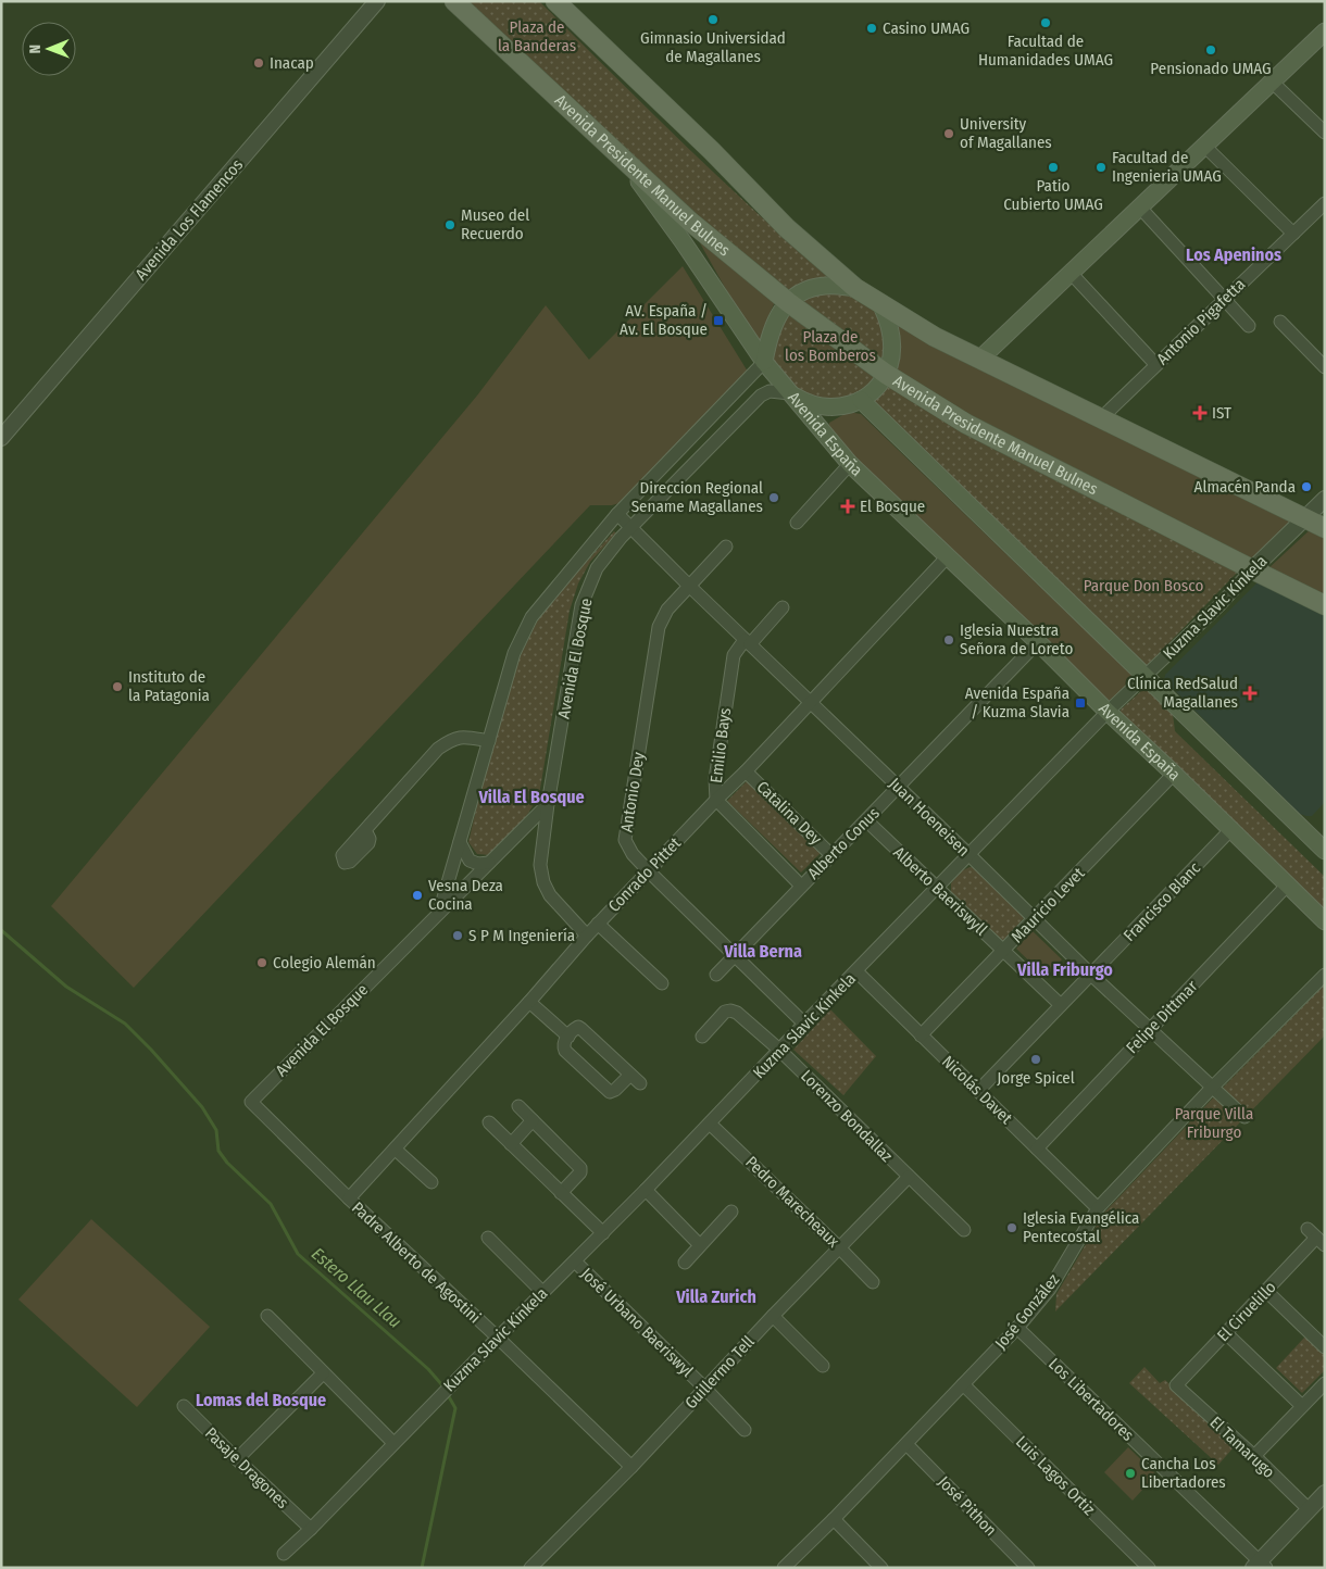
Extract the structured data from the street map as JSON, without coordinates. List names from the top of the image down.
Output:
{
  "streets": {
    "main road": ["Avenida Presidente Manuel Bulnes", "Avenida España"],
    "street": [
      "Avenida Los Flamencos",
      "Antonio Pigafetta",
      "Kuzma Slavic Kinkela",
      "Avenida El Bosque",
      "Emilio Bays",
      "Antonio Dey",
      "Catalina Dey",
      "Juan Hoeneisen",
      "Alberto Conus",
      "Conrado Pittet",
      "Alberto Baeriswyll",
      "Francisco Blanc",
      "Mauricio Levet",
      "Felipe Dittmar",
      "Nicolás Davet",
      "Lorenzo Bondallaz",
      "Pedro Marecheaux",
      "Padre Alberto de Agostini",
      "José González",
      "El Ciruelillo",
      "José Urbano Baeriswyl",
      "Guillermo Tell",
      "Los Libertadores",
      "El Tamarugo",
      "Pasaje Dragones",
      "Luis Lagos Ortiz",
      "José Pithon"
    ]
  },
  "crossings": [
    ["Avenida Presidente Manuel Bulnes", "Avenida España"],
    ["Avenida Presidente Manuel Bulnes", "Kuzma Slavic Kinkela"],
    ["Avenida España", "Kuzma Slavic Kinkela"],
    ["Avenida España", "Avenida El Bosque"],
    ["Avenida España", "Alberto Conus"],
    ["Avenida España", "Conrado Pittet"],
    ["Avenida España", "Francisco Blanc"],
    ["Avenida España", "Mauricio Levet"],
    ["Avenida España", "Felipe Dittmar"],
    ["Kuzma Slavic Kinkela", "Antonio Dey"],
    ["Kuzma Slavic Kinkela", "Juan Hoeneisen"],
    ["Kuzma Slavic Kinkela", "Alberto Baeriswyll"],
    ["Kuzma Slavic Kinkela", "Nicolás Davet"],
    ["Kuzma Slavic Kinkela", "Lorenzo Bondallaz"],
    ["Kuzma Slavic Kinkela", "Pedro Marecheaux"],
    ["Kuzma Slavic Kinkela", "Padre Alberto de Agostini"],
    ["Kuzma Slavic Kinkela", "José Urbano Baeriswyl"],
    ["Kuzma Slavic Kinkela", "Pasaje Dragones"],
    ["Avenida El Bosque", "Juan Hoeneisen"],
    ["Avenida El Bosque", "Padre Alberto de Agostini"],
    ["Emilio Bays", "Juan Hoeneisen"],
    ["Emilio Bays", "Alberto Conus"],
    ["Emilio Bays", "Conrado Pittet"],
    ["Antonio Dey", "Juan Hoeneisen"],
    ["Antonio Dey", "Alberto Conus"],
    ["Antonio Dey", "Conrado Pittet"],
    ["Catalina Dey", "Alberto Conus"],
    ["Catalina Dey", "Conrado Pittet"],
    ["Juan Hoeneisen", "Alberto Conus"],
    ["Juan Hoeneisen", "Conrado Pittet"],
    ["Juan Hoeneisen", "Francisco Blanc"],
    ["Juan Hoeneisen", "Mauricio Levet"],
    ["Juan Hoeneisen", "Felipe Dittmar"],
    ["Juan Hoeneisen", "José González"],
    ["Alberto Conus", "Alberto Baeriswyll"],
    ["Conrado Pittet", "Padre Alberto de Agostini"],
    ["Alberto Baeriswyll", "Francisco Blanc"],
    ["Alberto Baeriswyll", "Mauricio Levet"],
    ["Francisco Blanc", "Nicolás Davet"],
    ["Mauricio Levet", "Nicolás Davet"],
    ["Felipe Dittmar", "Nicolás Davet"],
    ["Nicolás Davet", "José González"],
    ["Lorenzo Bondallaz", "Guillermo Tell"],
    ["Pedro Marecheaux", "Guillermo Tell"],
    ["Padre Alberto de Agostini", "Guillermo Tell"],
    ["José González", "Los Libertadores"],
    ["José González", "Luis Lagos Ortiz"],
    ["José González", "José Pithon"],
    ["El Ciruelillo", "El Tamarugo"],
    ["José Urbano Baeriswyl", "Guillermo Tell"]
  ],
  "districts": [
    "Los Apeninos",
    "Villa El Bosque",
    "Villa Berna",
    "Villa Friburgo",
    "Villa Zurich",
    "Lomas del Bosque"
  ],
  "water": ["Estero Llau Llau"],
  "parks": [
    "Plaza de la Banderas",
    "Plaza de los Bomberos",
    "Parque Don Bosco",
    "Parque Villa Friburgo"
  ],
  "places": {
    "other": [
      "Gimnasio Universidad de Magallanes",
      "Facultad de Humanidades UMAG",
      "Casino UMAG",
      "Pensionado UMAG",
      "Inacap",
      "University of Magallanes",
      "Patio Cubierto UMAG",
      "Facultad de Ingenieria UMAG",
      "Museo del Recuerdo",
      "Almacén Panda",
      "Direccion Regional Sename Magallanes",
      "Iglesia Nuestra Señora de Loreto",
      "Instituto de la Patagonia",
      "Vesna Deza Cocina",
      "S P M Ingeniería",
      "Colegio Alemán",
      "Jorge Spicel",
      "Iglesia Evangélica Pentecostal",
      "Cancha Los Libertadores"
    ],
    "transit": ["AV. España / Av. El Bosque", "Avenida España / Kuzma Slavia"],
    "health": ["IST", "El Bosque", "Clínica RedSalud Magallanes"]
  },
  "north": "left"
}
